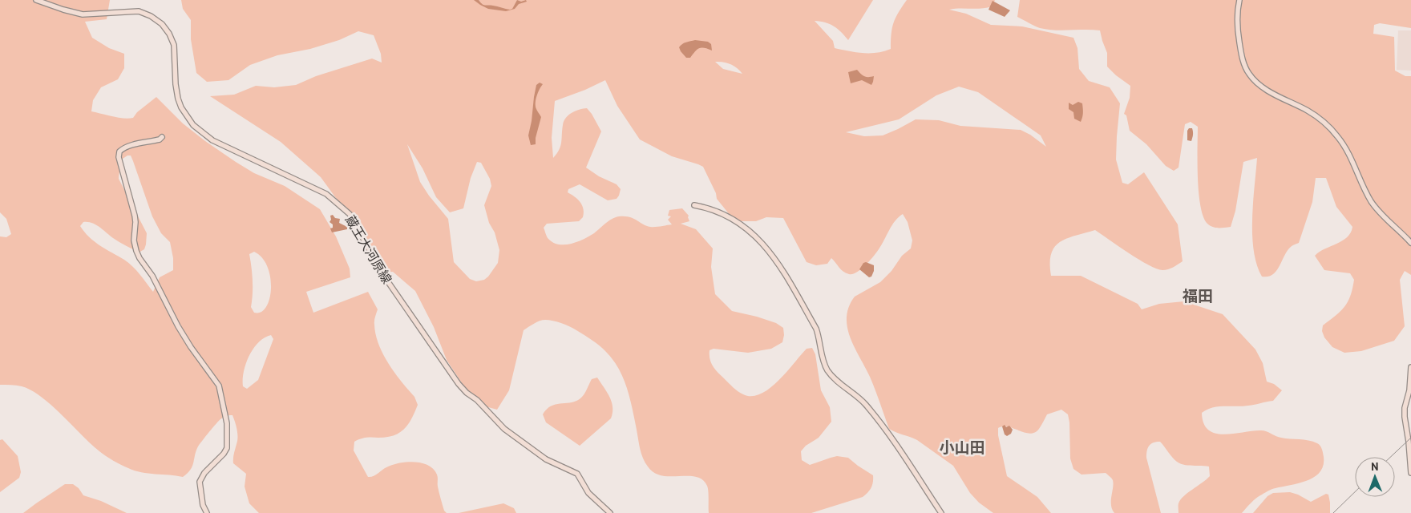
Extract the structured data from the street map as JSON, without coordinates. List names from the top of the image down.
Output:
{
  "streets": {
    "street": ["蔵王大河原線"]
  },
  "districts": ["福田", "小山田"],
  "north": "top"
}
